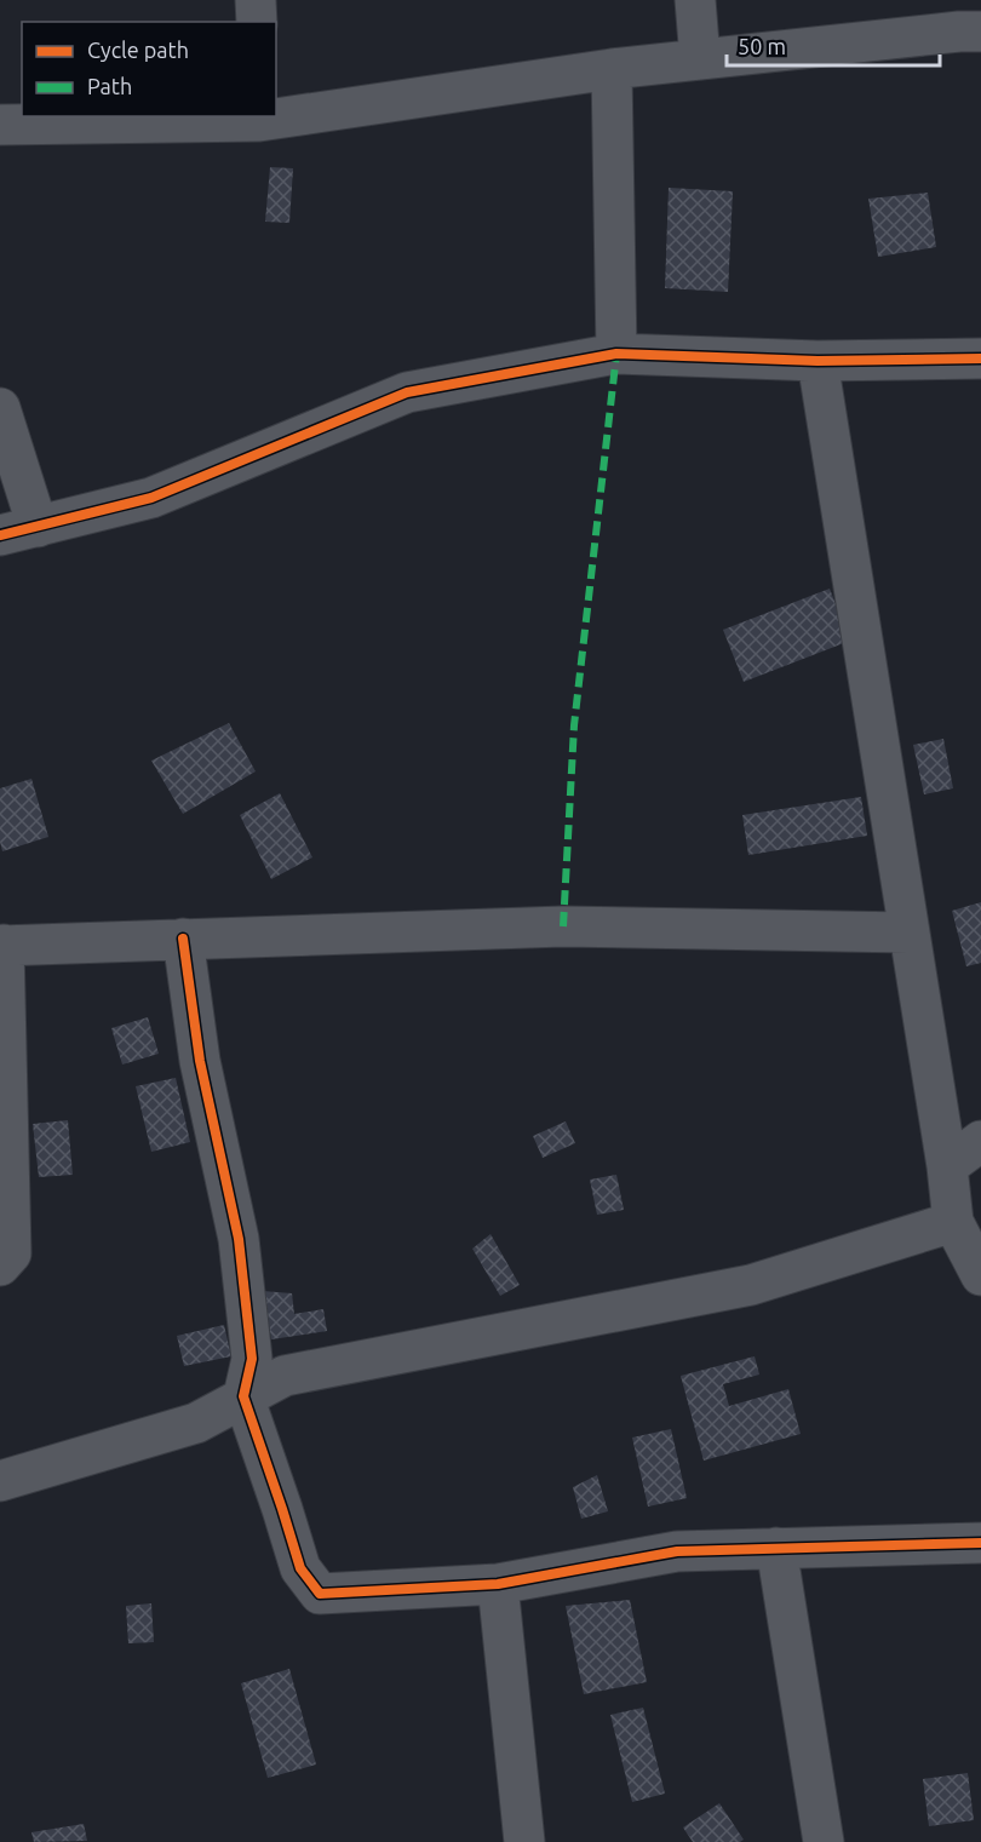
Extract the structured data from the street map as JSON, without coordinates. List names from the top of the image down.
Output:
{
  "legend": ["Cycle path", "Path"],
  "scale_bar": "50 m"
}
